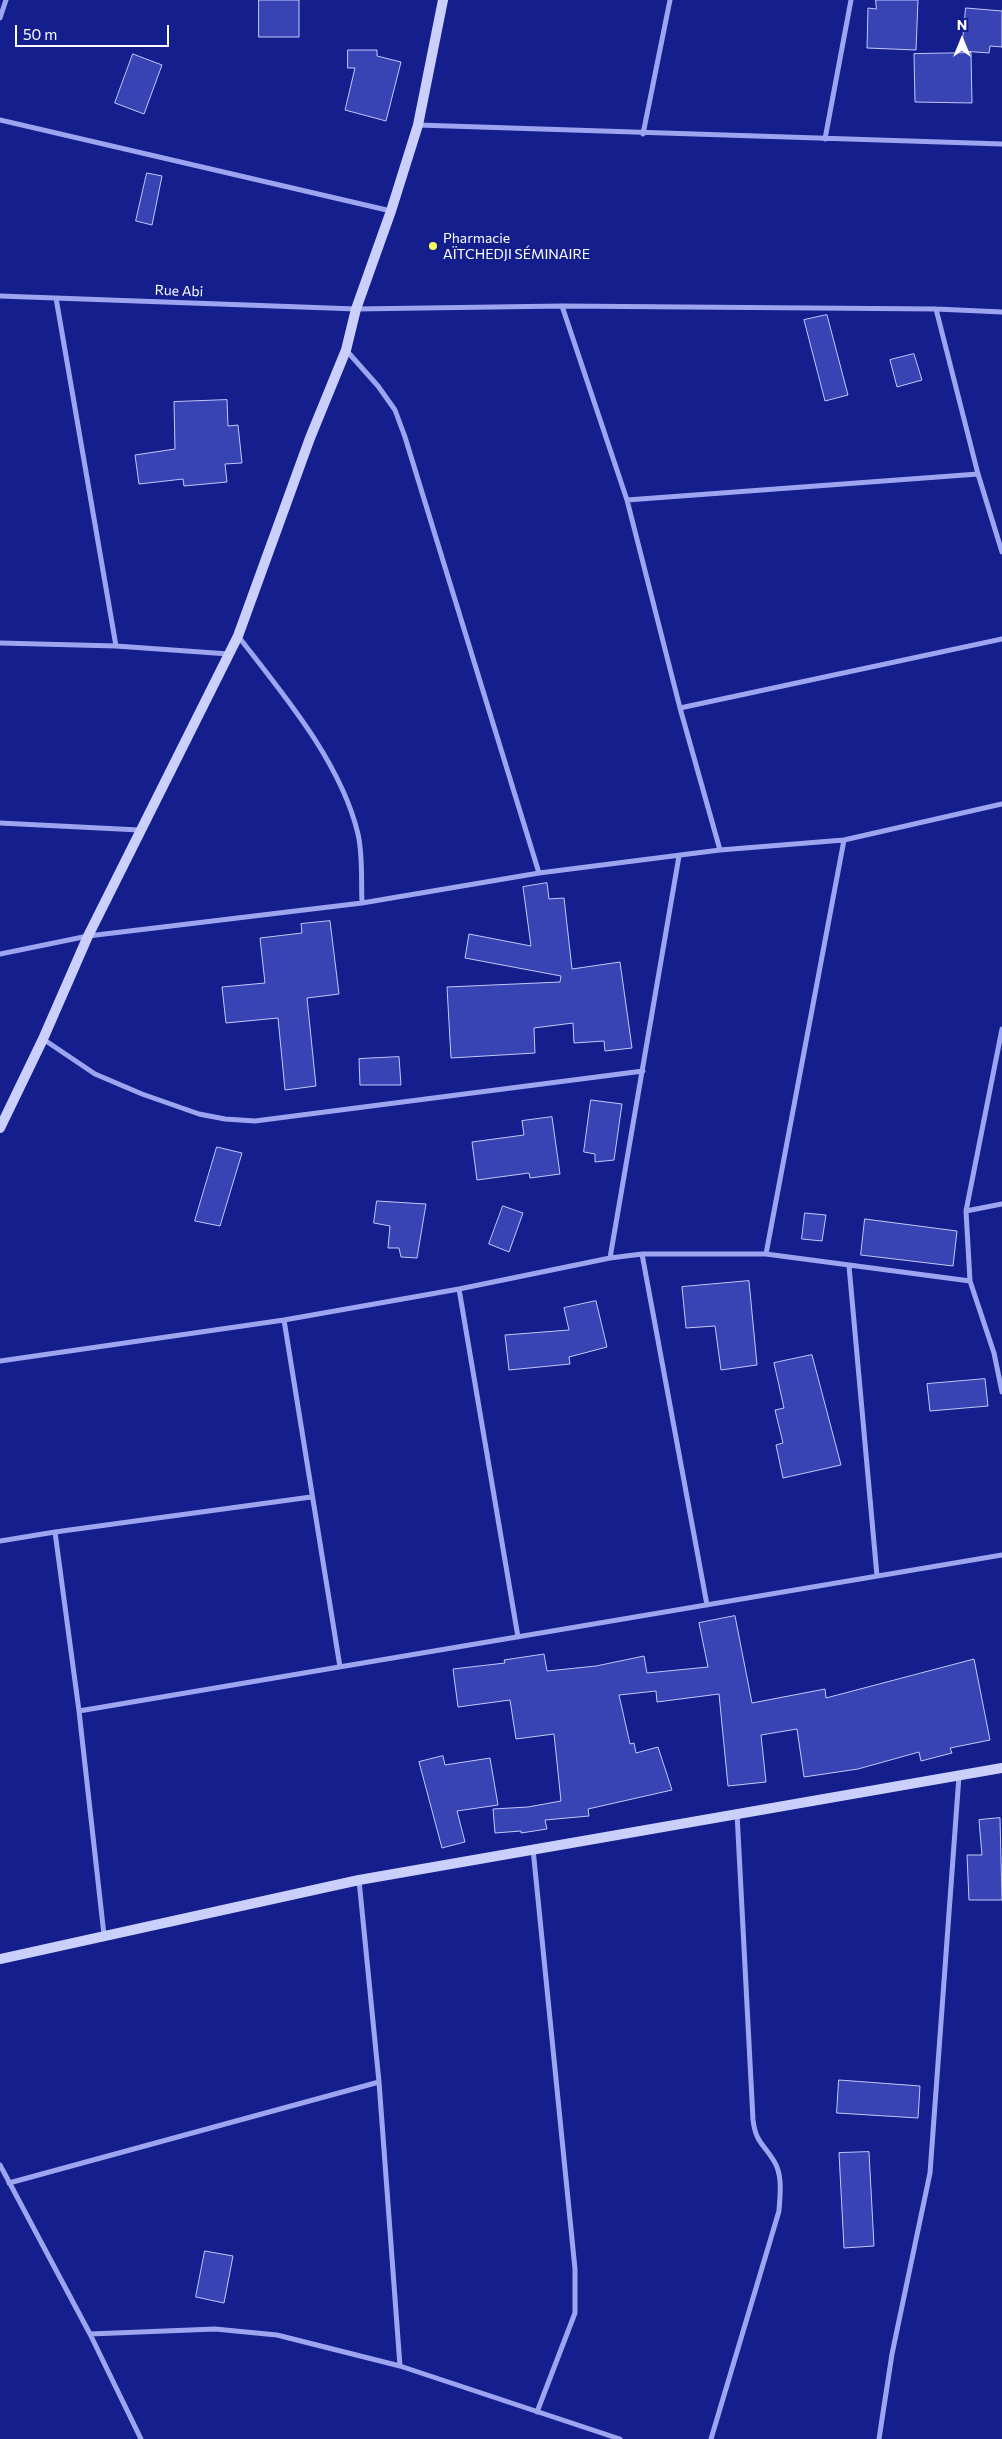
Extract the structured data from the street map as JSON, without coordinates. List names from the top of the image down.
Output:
{
  "streets": {
    "street": ["Rue Abi"]
  },
  "places": ["Pharmacie AÏTCHEDJI SÉMINAIRE"],
  "scale_bar": "50 m",
  "north": "top"
}
